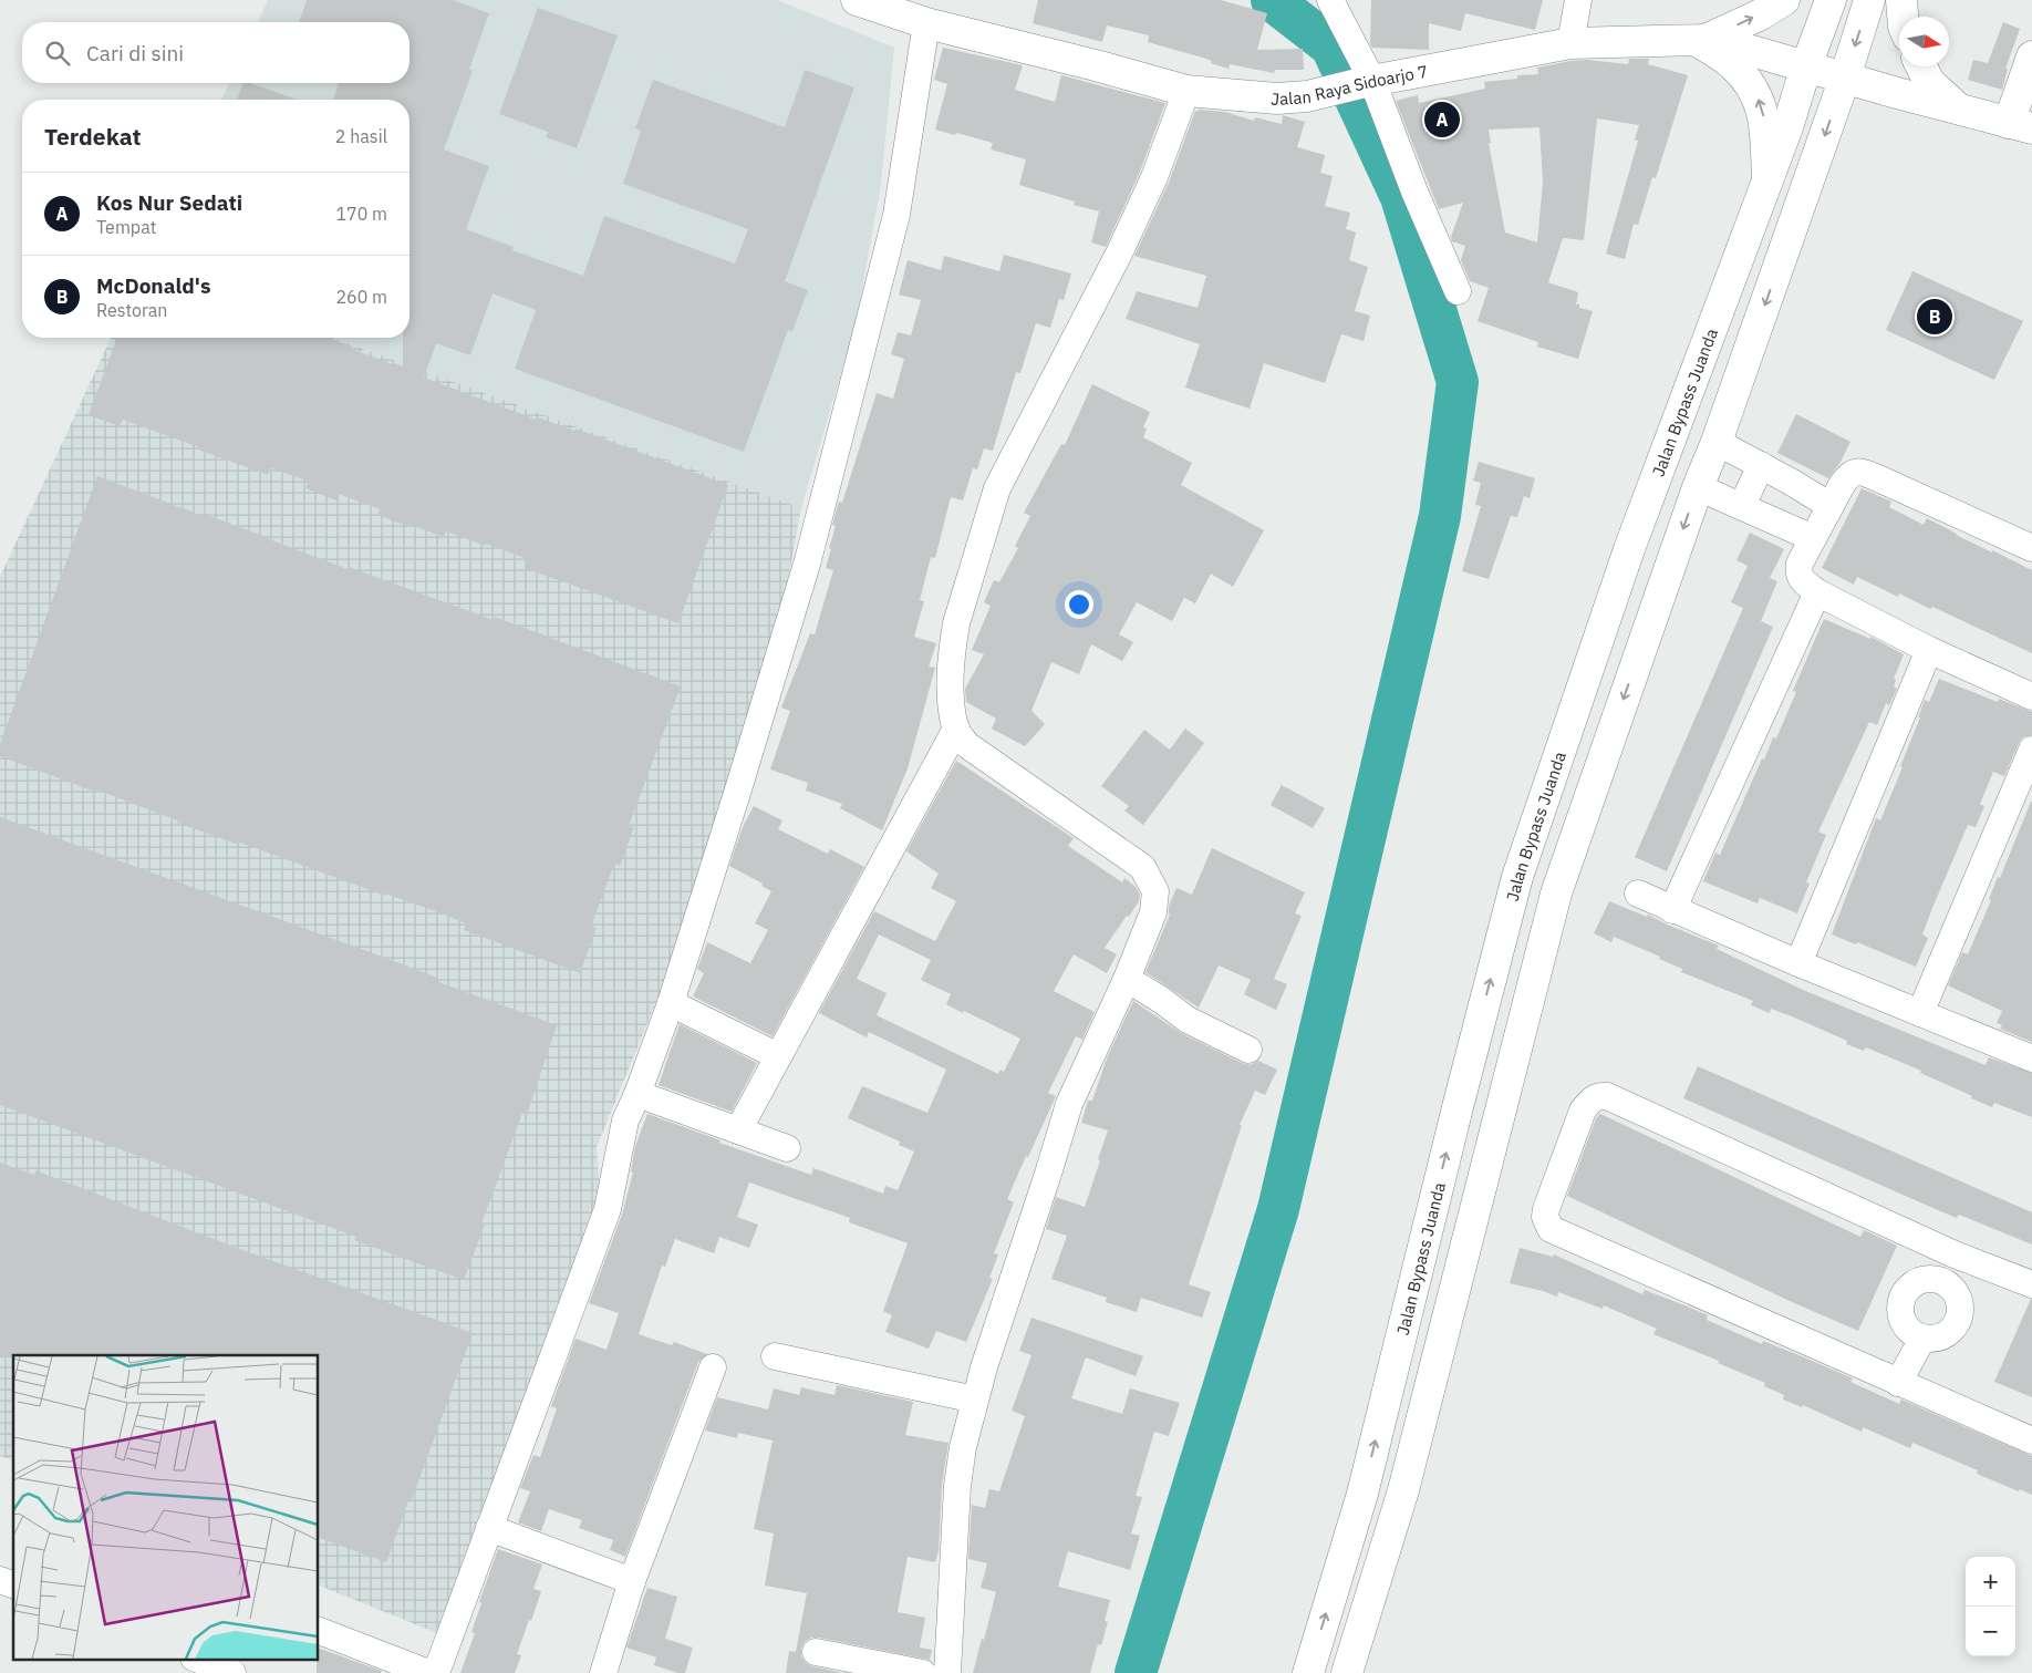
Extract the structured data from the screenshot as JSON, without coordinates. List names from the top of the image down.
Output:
{
  "streets": {
    "main road": ["Jalan Raya Sidoarjo 7", "Jalan Bypass Juanda"]
  },
  "crossings": [
    ["Jalan Raya Sidoarjo 7", "Jalan Bypass Juanda"]
  ],
  "north": "right",
  "page": {
    "search": "Cari di sini",
    "pins": ["A", "B"],
    "heading": ["Terdekat", "2 hasil"],
    "list": [
      {
        "mark": "A",
        "name": "Kos Nur Sedati",
        "note": "Tempat",
        "value": "170 m"
      },
      {
        "mark": "B",
        "name": "McDonald's",
        "note": "Restoran",
        "value": "260 m"
      }
    ],
    "map_buttons": ["+", "−"]
  }
}
